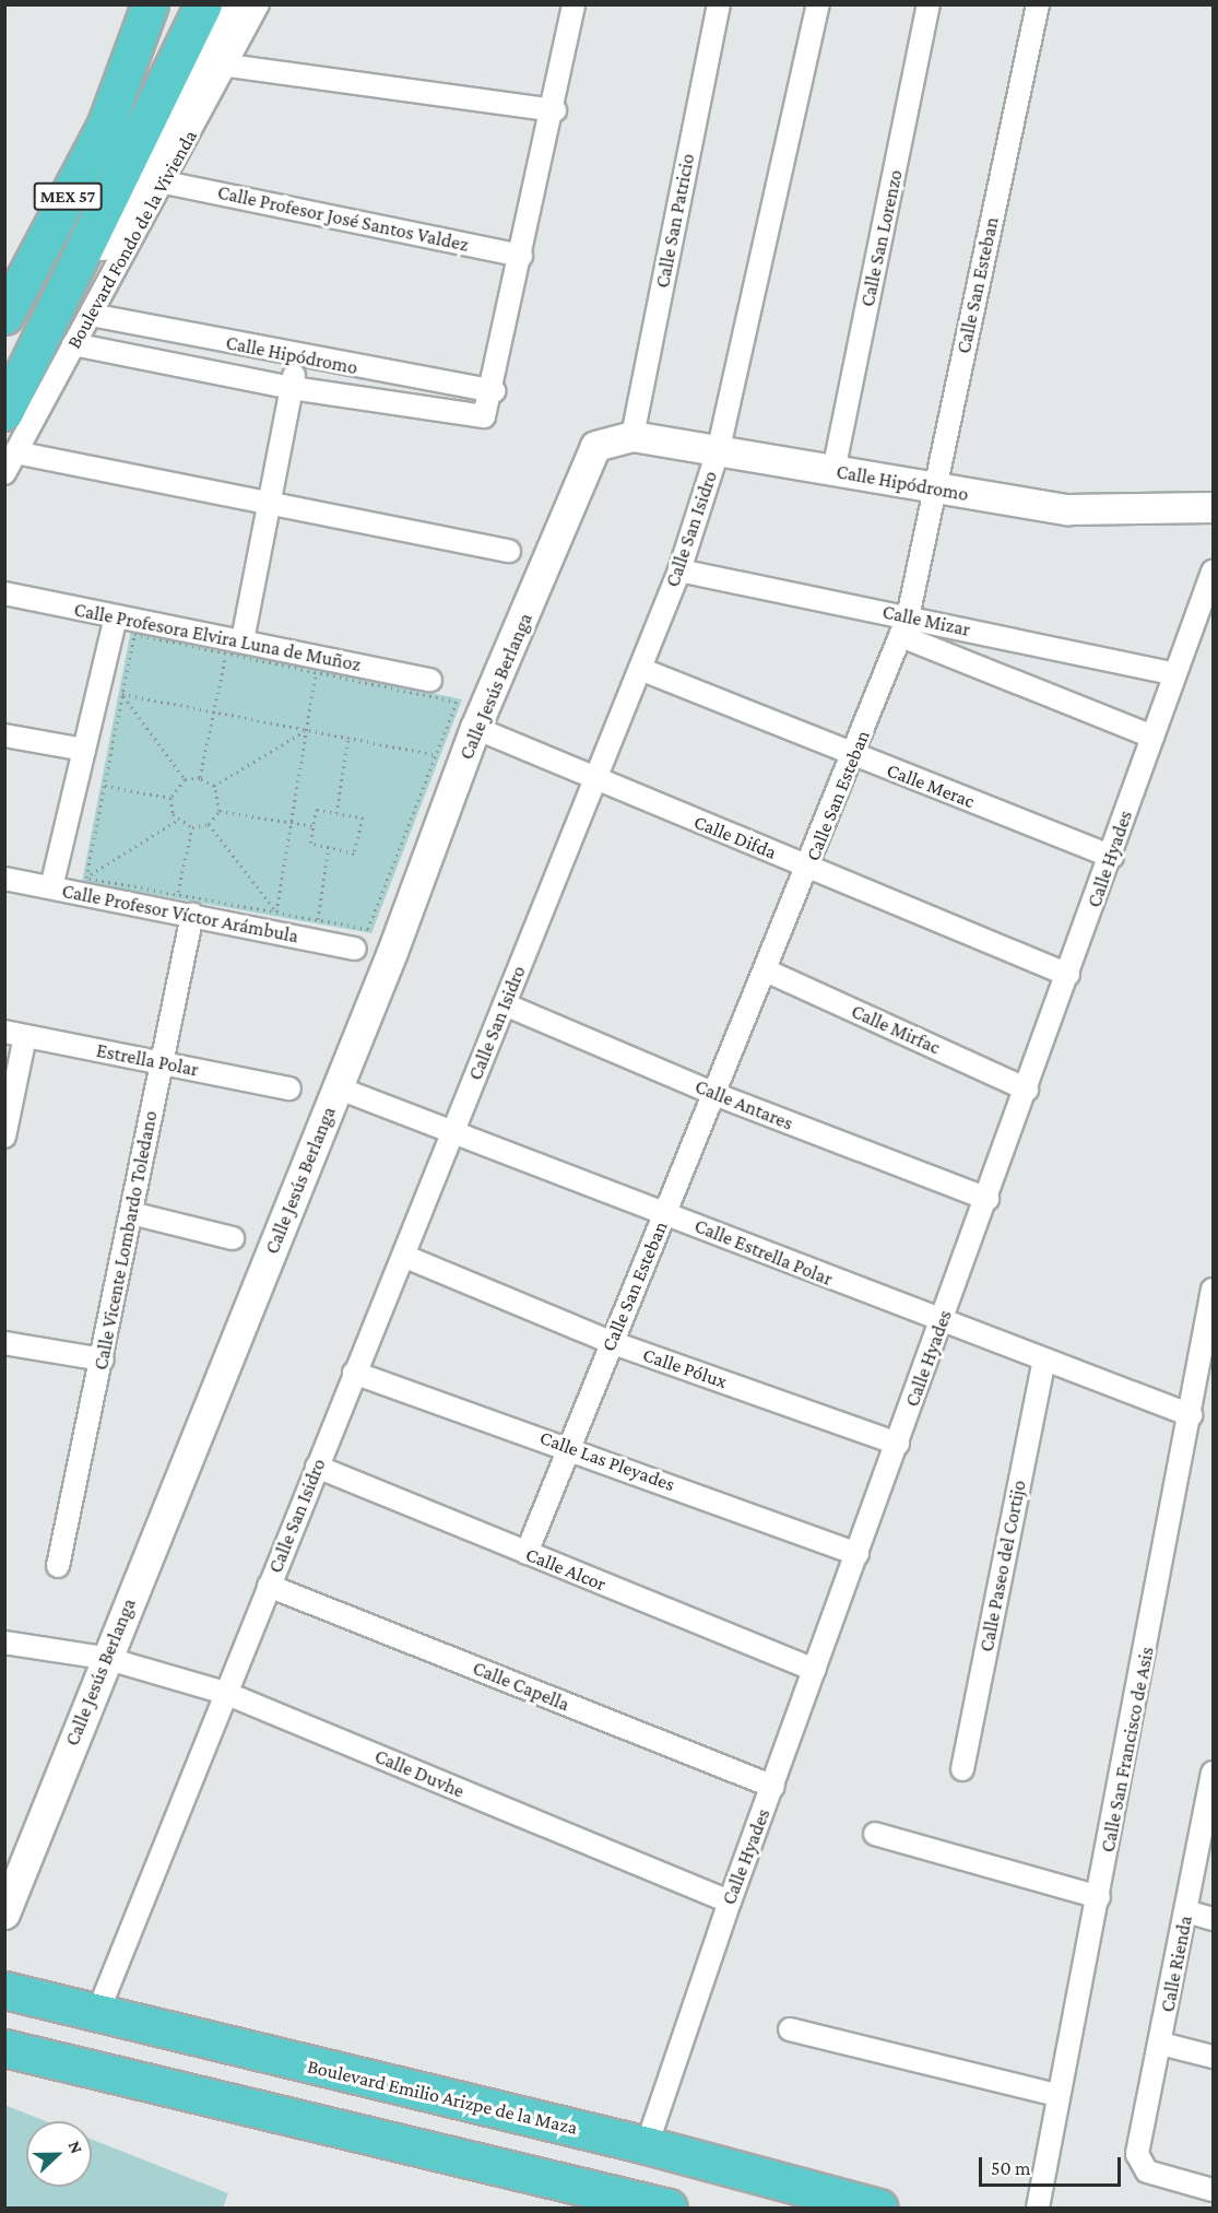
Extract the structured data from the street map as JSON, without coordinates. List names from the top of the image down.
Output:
{
  "streets": {
    "highway": ["MEX 57", "Boulevard Emilio Arizpe de la Maza"],
    "street": [
      "Calle Profesor José Santos Valdez",
      "Calle San Patricio",
      "Calle San Lorenzo",
      "Boulevard Fondo de la Vivienda",
      "Calle San Esteban",
      "Calle Hipódromo",
      "Calle San Isidro",
      "Calle Mizar",
      "Calle Profesora Elvira Luna de Muñoz",
      "Calle Jesús Berlanga",
      "Calle Merac",
      "Calle Difda",
      "Calle Hyades",
      "Calle Profesor Víctor Arámbula",
      "Calle Mirfac",
      "Estrella Polar",
      "Calle Antares",
      "Calle Vicente Lombardo Toledano",
      "Calle Estrella Polar",
      "Calle Pólux",
      "Calle Las Pleyades",
      "Calle Paseo del Cortijo",
      "Calle Alcor",
      "Calle Capella",
      "Calle San Francisco de Asis",
      "Calle Duvhe",
      "Calle Rienda"
    ]
  },
  "crossings": [
    ["MEX 57", "Boulevard Fondo de la Vivienda"],
    ["MEX 57", "Calle Hipódromo"],
    ["Calle Profesor José Santos Valdez", "Boulevard Fondo de la Vivienda"],
    ["Calle San Patricio", "Calle Hipódromo"],
    ["Calle San Lorenzo", "Calle Hipódromo"],
    ["Boulevard Fondo de la Vivienda", "Calle Hipódromo"],
    ["Calle San Esteban", "Calle Hipódromo"],
    ["Calle San Esteban", "Calle Mizar"],
    ["Calle San Esteban", "Calle Merac"],
    ["Calle San Esteban", "Calle Difda"],
    ["Calle San Esteban", "Calle Mirfac"],
    ["Calle San Esteban", "Calle Antares"],
    ["Calle San Esteban", "Calle Estrella Polar"],
    ["Calle San Esteban", "Calle Pólux"],
    ["Calle San Esteban", "Calle Las Pleyades"],
    ["Calle San Esteban", "Calle Alcor"],
    ["Calle Hipódromo", "Calle San Isidro"],
    ["Calle Hipódromo", "Calle Jesús Berlanga"],
    ["Calle San Isidro", "Calle Mizar"],
    ["Calle San Isidro", "Calle Merac"],
    ["Calle San Isidro", "Calle Difda"],
    ["Calle San Isidro", "Calle Antares"],
    ["Calle San Isidro", "Calle Estrella Polar"],
    ["Calle San Isidro", "Calle Pólux"],
    ["Calle San Isidro", "Calle Las Pleyades"],
    ["Calle San Isidro", "Calle Alcor"],
    ["Calle San Isidro", "Calle Capella"],
    ["Calle San Isidro", "Calle Duvhe"],
    ["Calle San Isidro", "Boulevard Emilio Arizpe de la Maza"],
    ["Calle Mizar", "Calle Hyades"],
    ["Calle Jesús Berlanga", "Calle Difda"],
    ["Calle Jesús Berlanga", "Calle Estrella Polar"],
    ["Calle Jesús Berlanga", "Calle Duvhe"],
    ["Calle Merac", "Calle Hyades"],
    ["Calle Difda", "Calle Hyades"],
    ["Calle Hyades", "Calle Mirfac"],
    ["Calle Hyades", "Calle Antares"],
    ["Calle Hyades", "Calle Estrella Polar"],
    ["Calle Hyades", "Calle Pólux"],
    ["Calle Hyades", "Calle Las Pleyades"],
    ["Calle Hyades", "Calle Alcor"],
    ["Calle Hyades", "Calle Capella"],
    ["Calle Hyades", "Calle Duvhe"],
    ["Calle Hyades", "Boulevard Emilio Arizpe de la Maza"],
    ["Calle Profesor Víctor Arámbula", "Calle Vicente Lombardo Toledano"],
    ["Estrella Polar", "Calle Vicente Lombardo Toledano"],
    ["Calle Estrella Polar", "Calle Paseo del Cortijo"],
    ["Calle Estrella Polar", "Calle San Francisco de Asis"]
  ],
  "scale_bar": "50 m",
  "north": "right"
}
